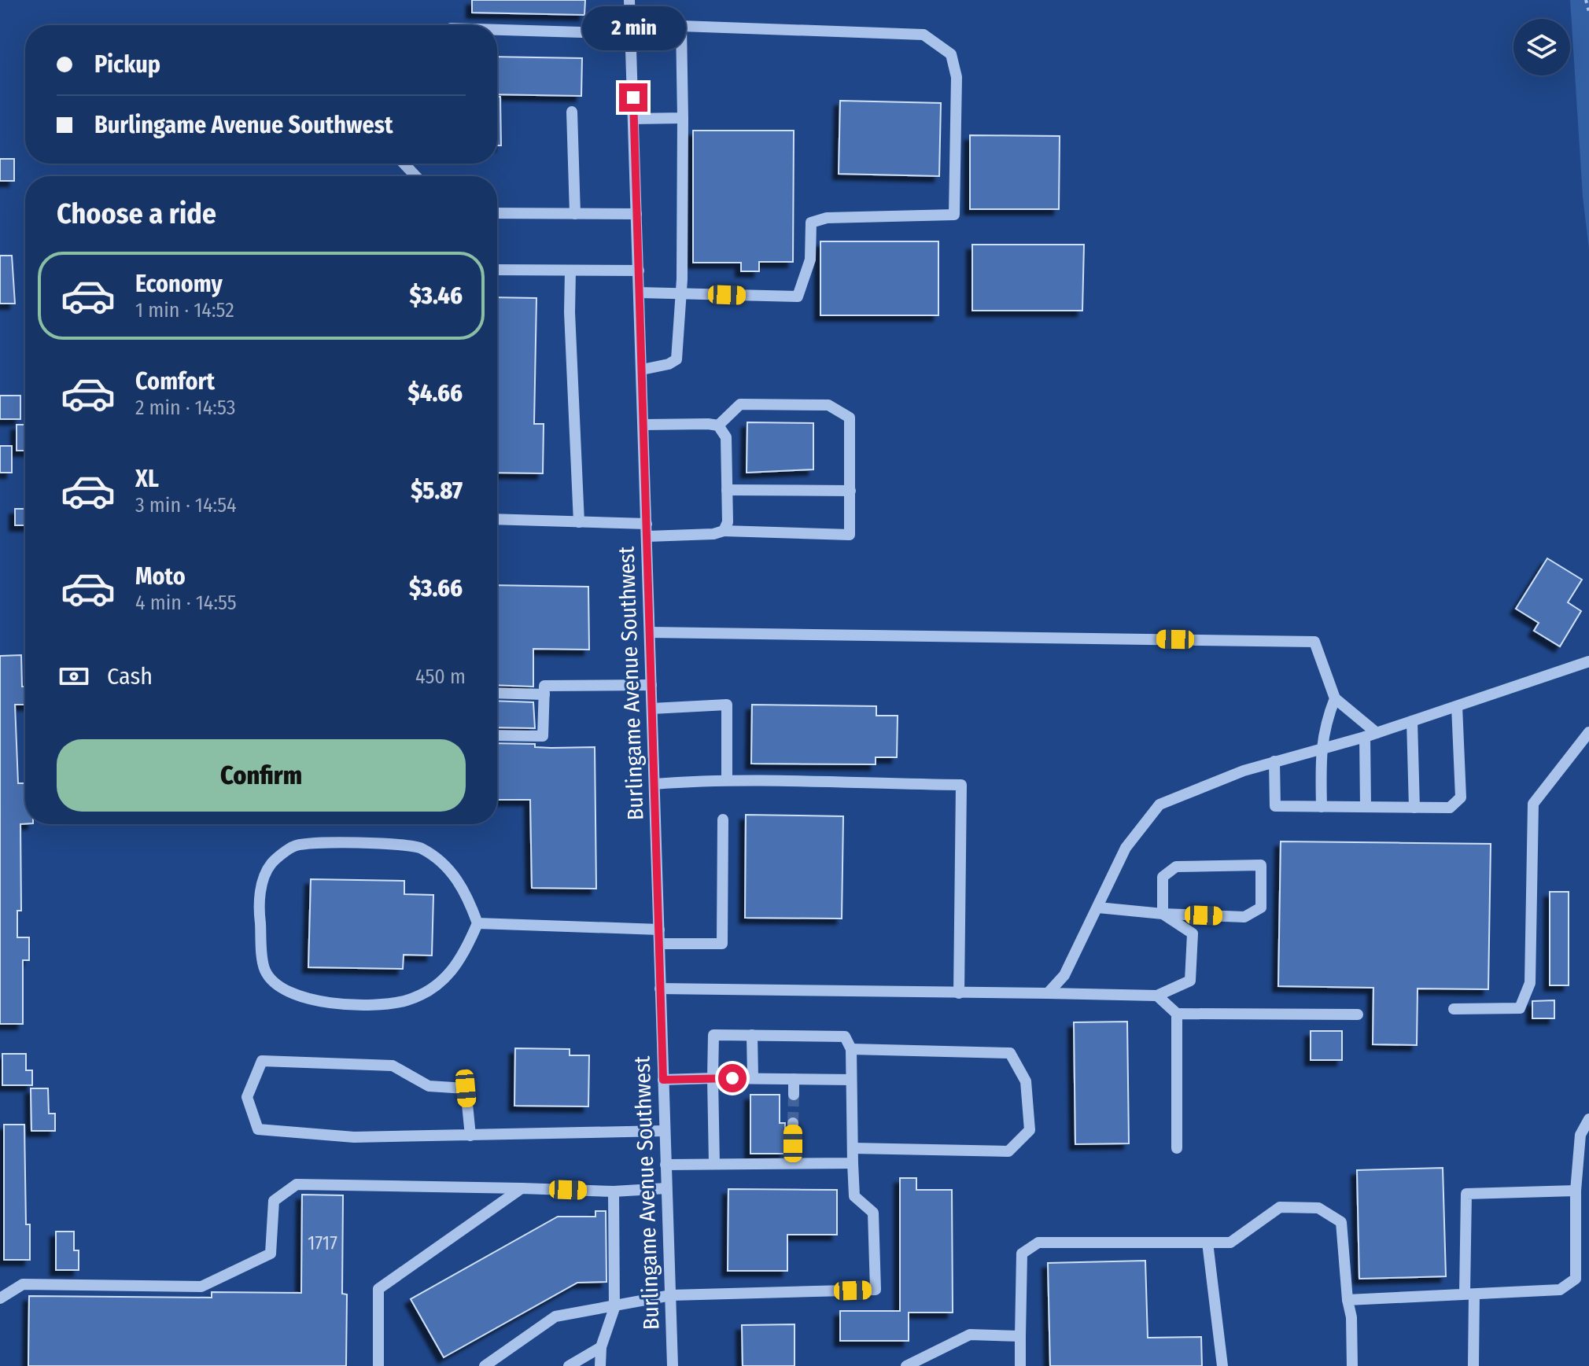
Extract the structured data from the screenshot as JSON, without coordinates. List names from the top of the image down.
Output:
{
  "streets": {
    "street": ["Burlingame Avenue Southwest"]
  },
  "house_numbers": ["1717"],
  "page": {
    "bubble": "2 min",
    "banner": ["Pickup", "Burlingame Avenue Southwest"],
    "heading": "Choose a ride",
    "list": [
      {
        "name": "Economy",
        "note": "1 min · 14:52",
        "value": "$3.46"
      },
      {
        "name": "Comfort",
        "note": "2 min · 14:53",
        "value": "$4.66"
      },
      {
        "name": "XL",
        "note": "3 min · 14:54",
        "value": "$5.87"
      },
      {
        "name": "Moto",
        "note": "4 min · 14:55",
        "value": "$3.66"
      }
    ],
    "pay": ["Cash", "450 m"],
    "buttons": "Confirm"
  }
}
